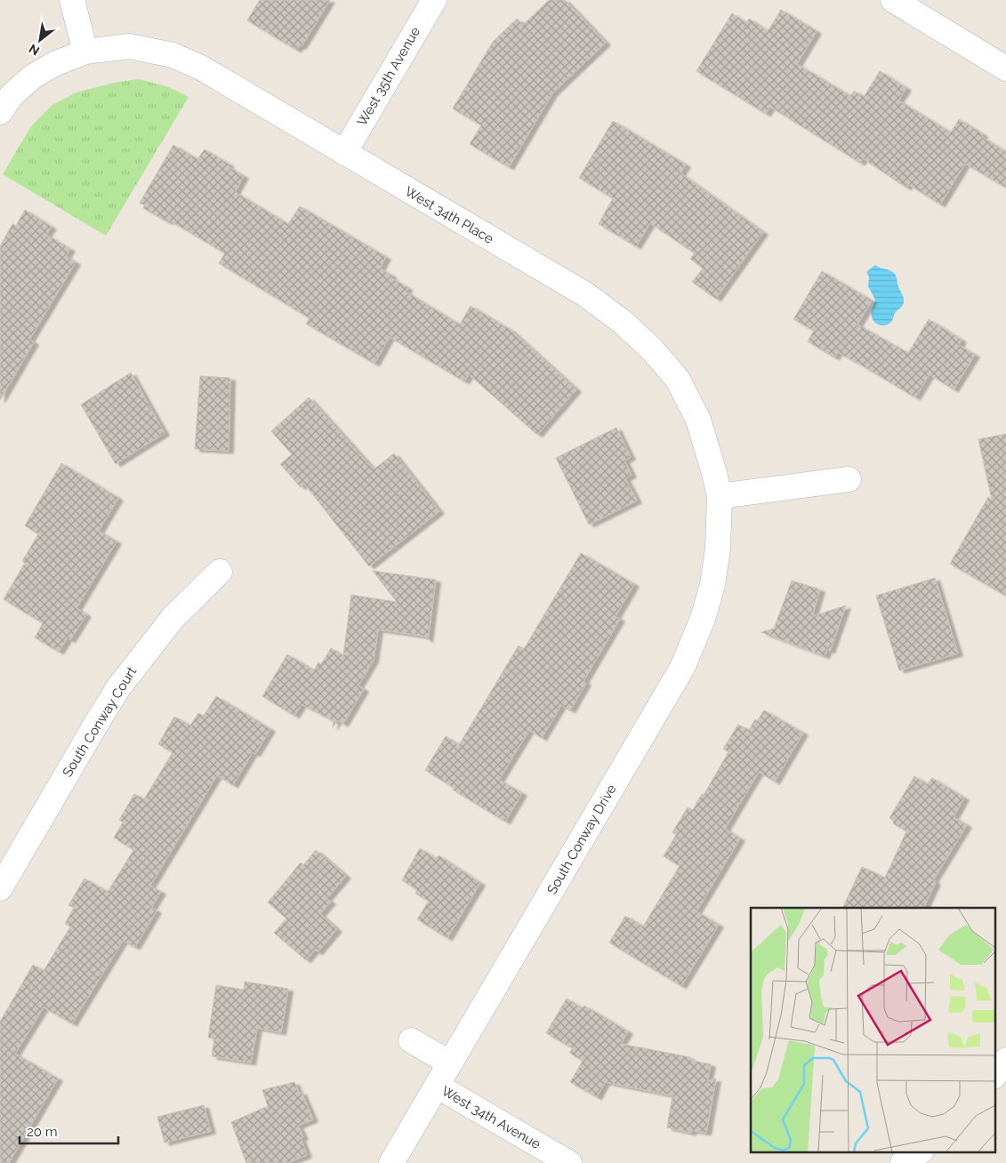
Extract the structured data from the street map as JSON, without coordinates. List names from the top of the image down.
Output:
{
  "streets": {
    "street": [
      "West 35th Avenue",
      "West 34th Place",
      "South Conway Court",
      "South Conway Drive",
      "West 34th Avenue"
    ]
  },
  "crossings": [
    ["West 35th Avenue", "West 34th Place"],
    ["West 34th Place", "South Conway Drive"],
    ["South Conway Drive", "West 34th Avenue"]
  ],
  "scale_bar": "20 m",
  "north": "bottom left"
}
